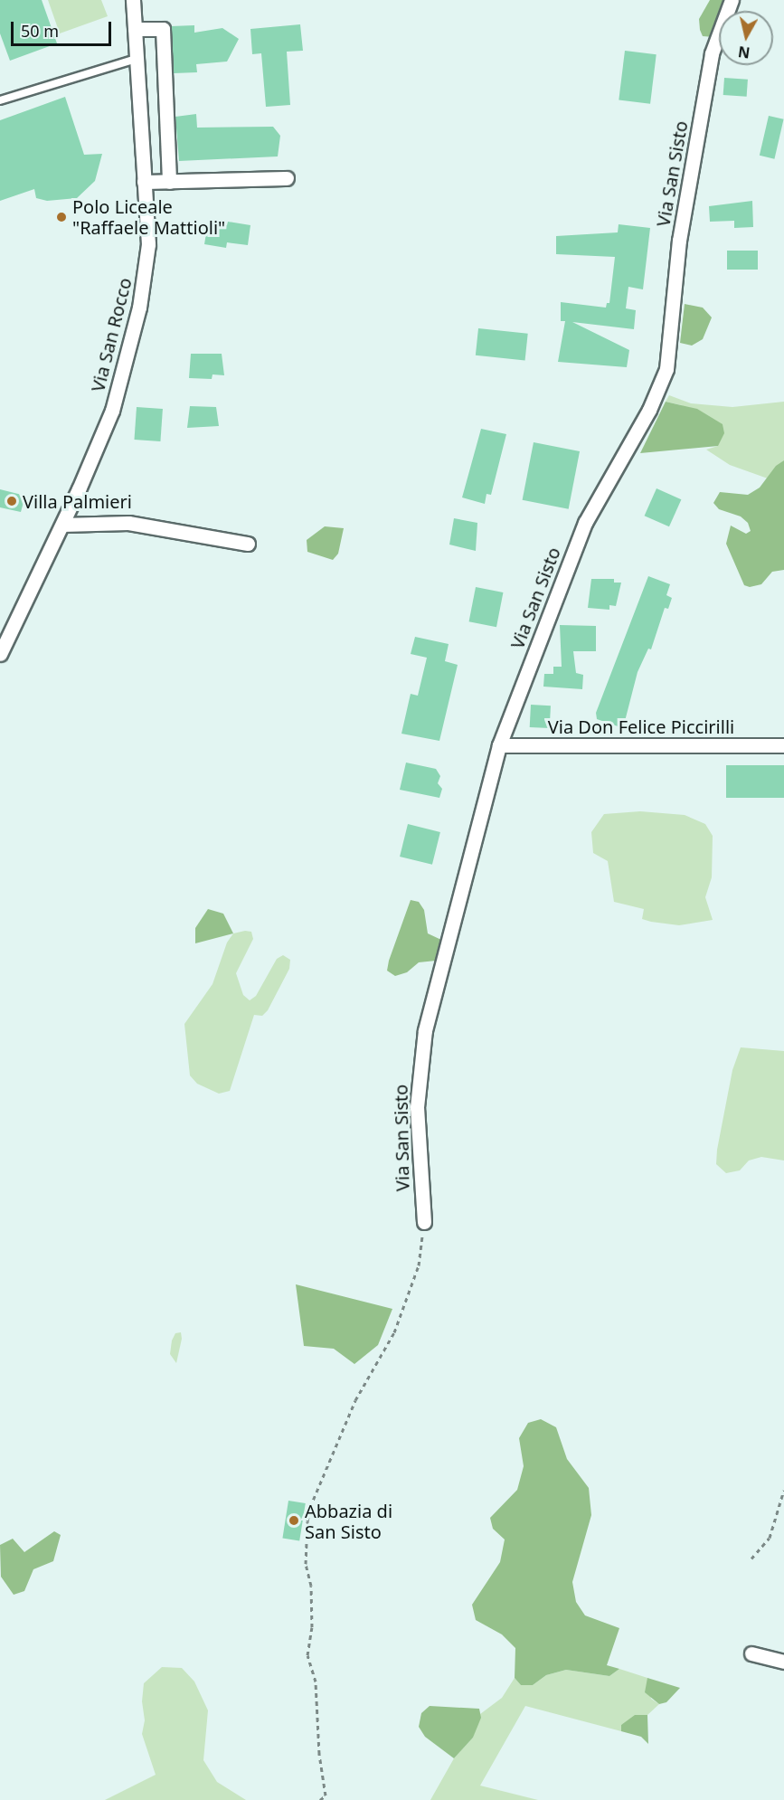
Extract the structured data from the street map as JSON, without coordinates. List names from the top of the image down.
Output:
{
  "streets": {
    "street": ["Via San Sisto", "Via San Rocco", "Via Don Felice Piccirilli"]
  },
  "crossings": [
    ["Via San Sisto", "Via Don Felice Piccirilli"]
  ],
  "places": ["Polo Liceale \"Raffaele Mattioli\"", "Villa Palmieri", "Abbazia di San Sisto"],
  "scale_bar": "50 m",
  "north": "bottom"
}
